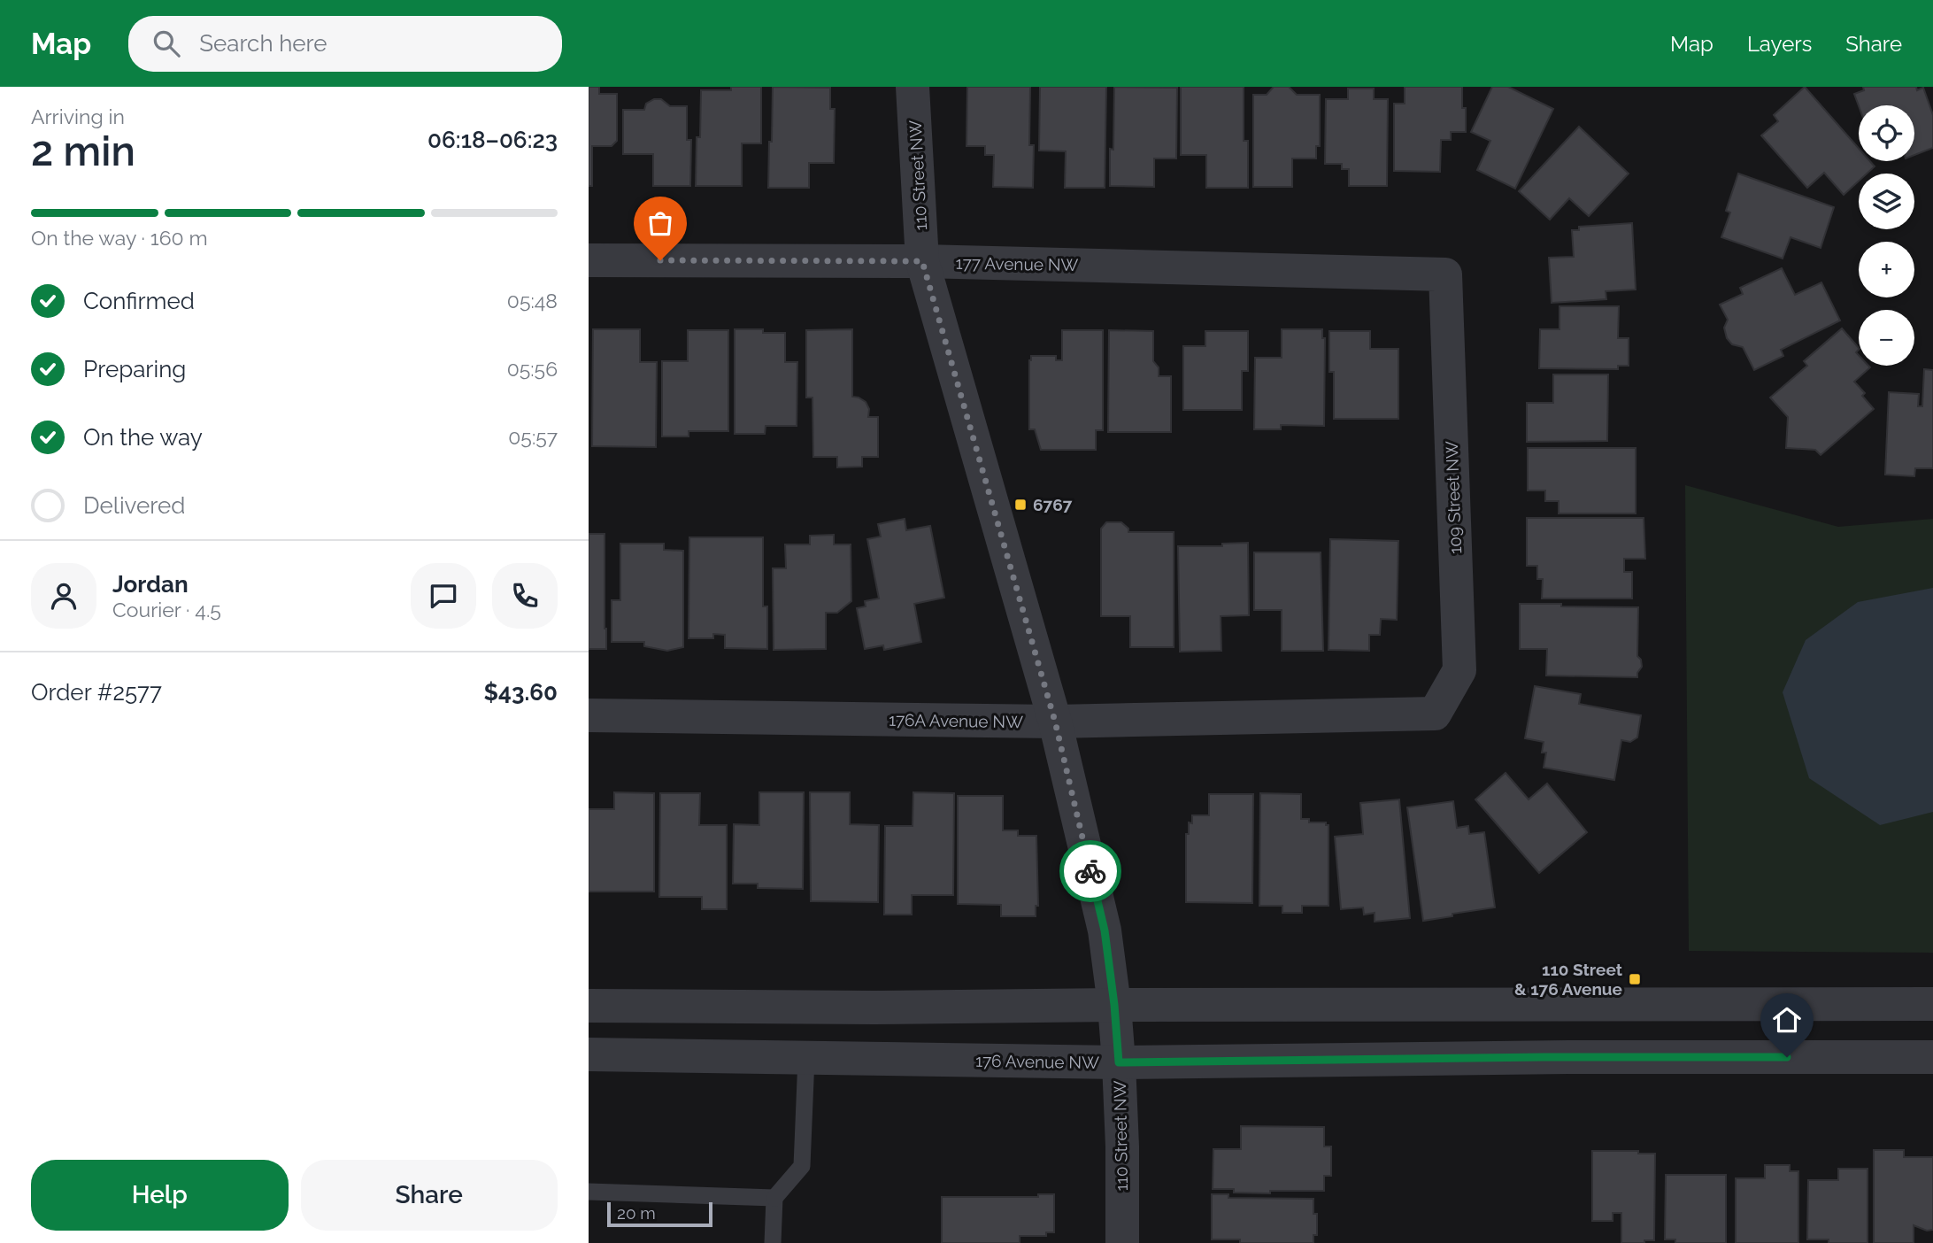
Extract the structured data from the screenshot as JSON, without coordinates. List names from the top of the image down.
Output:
{
  "streets": {
    "street": [
      "110 Street NW",
      "177 Avenue NW",
      "109 Street NW",
      "176A Avenue NW",
      "176 Avenue NW"
    ]
  },
  "crossings": [
    ["110 Street NW", "177 Avenue NW"],
    ["110 Street NW", "176A Avenue NW"],
    ["110 Street NW", "176 Avenue NW"],
    ["177 Avenue NW", "109 Street NW"],
    ["109 Street NW", "176A Avenue NW"]
  ],
  "places": {
    "transit": ["6767", "110 Street & 176 Avenue"]
  },
  "scale_bar": "20 m",
  "page": {
    "header": "Map",
    "search": "Search here",
    "nav": ["Map", "Layers", "Share"],
    "heading": ["2 min", "Arriving in", "06:18–06:23"],
    "panel": [
      "Jordan",
      "Courier · 4.5",
      "Order #2577",
      "$43.60"
    ],
    "map_buttons": ["+", "−"],
    "bar": "On the way · 160 m",
    "list": [
      ["Confirmed", "05:48"],
      ["Preparing", "05:56"],
      ["On the way", "05:57"],
      "Delivered"
    ],
    "buttons": ["Help", "Share"],
    "scale": "20 m"
  }
}
